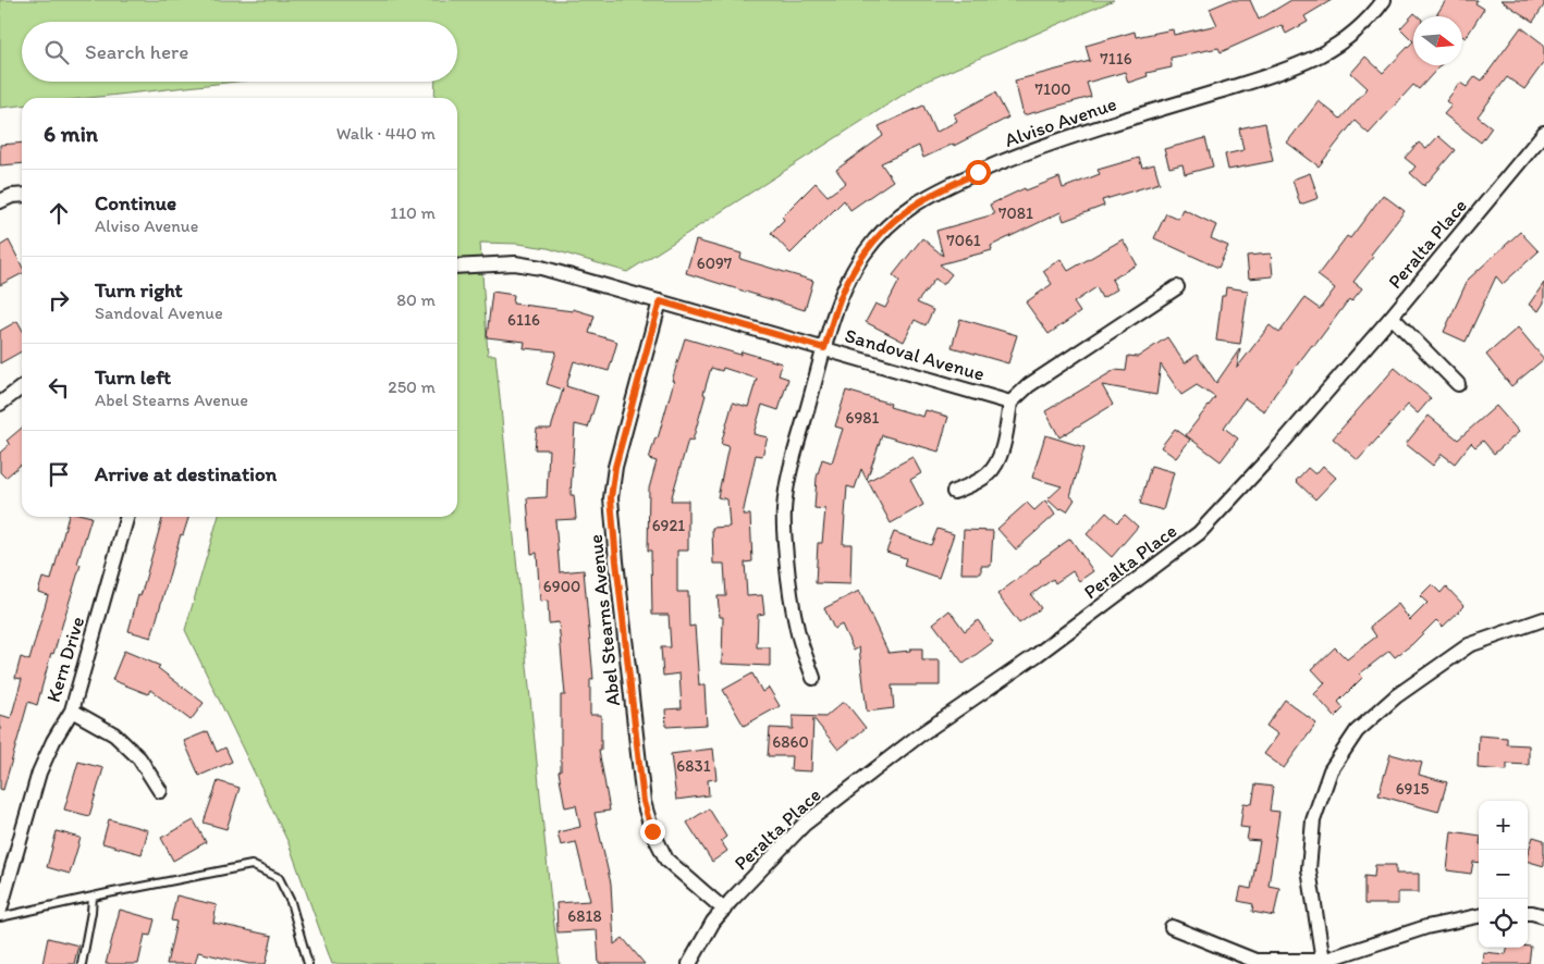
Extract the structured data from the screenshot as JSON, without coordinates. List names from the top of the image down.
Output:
{
  "streets": {
    "street": [
      "Alviso Avenue",
      "Peralta Place",
      "Sandoval Avenue",
      "Abel Stearns Avenue",
      "Kern Drive"
    ]
  },
  "crossings": [
    ["Alviso Avenue", "Sandoval Avenue"],
    ["Peralta Place", "Abel Stearns Avenue"],
    ["Sandoval Avenue", "Abel Stearns Avenue"]
  ],
  "house_numbers": [
    "7116",
    "7100",
    "7081",
    "7061",
    "6097",
    "6116",
    "6981",
    "6921",
    "6900",
    "6860",
    "6831",
    "6915",
    "6818"
  ],
  "north": "right",
  "page": {
    "search": "Search here",
    "heading": ["6 min", "Walk · 440 m"],
    "list": [
      ["Continue", "Alviso Avenue", "110 m"],
      ["Turn right", "Sandoval Avenue", "80 m"],
      ["Turn left", "Abel Stearns Avenue", "250 m"],
      "Arrive at destination"
    ],
    "map_buttons": ["+", "−"]
  }
}
